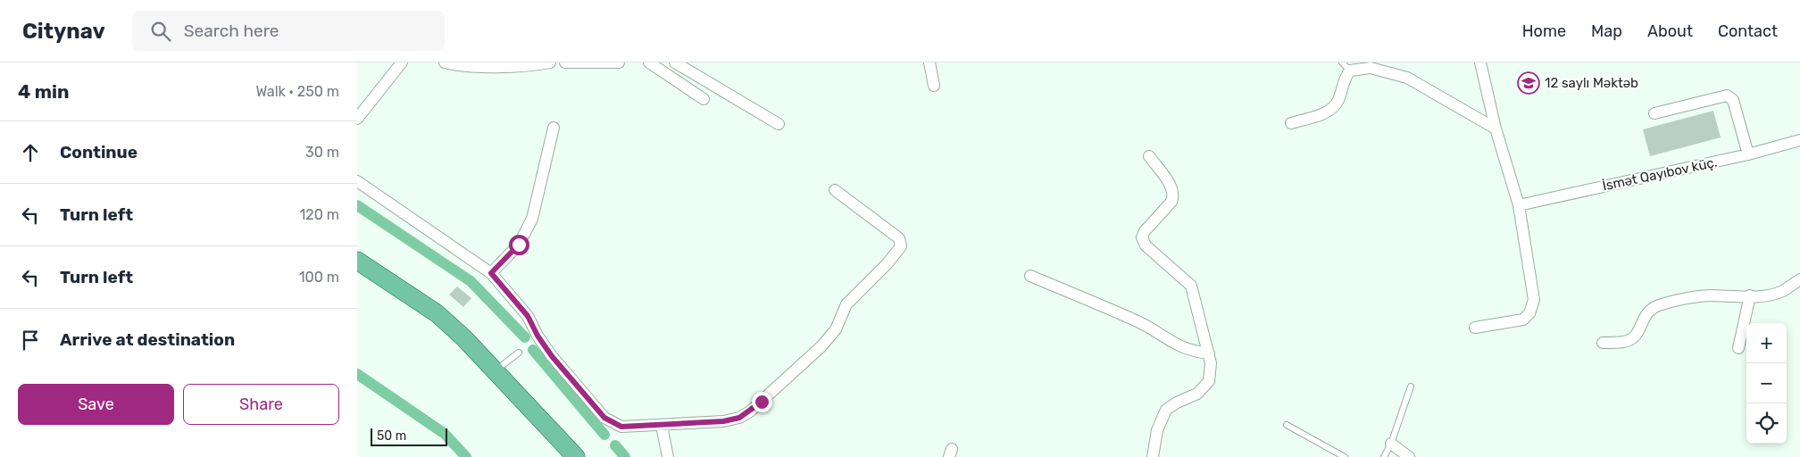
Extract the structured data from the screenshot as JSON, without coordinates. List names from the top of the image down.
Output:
{
  "streets": {
    "street": ["İsmət Qayıbov küç."]
  },
  "places": {
    "school or university": ["12 saylı Məktəb"]
  },
  "scale_bar": "50 m",
  "page": {
    "header": "Citynav",
    "search": "Search here",
    "nav": [
      "Home",
      "Map",
      "About",
      "Contact"
    ],
    "heading": ["4 min", "Walk · 250 m"],
    "list": [
      ["Continue", "30 m"],
      ["Turn left", "120 m"],
      ["Turn left", "100 m"],
      "Arrive at destination"
    ],
    "map_buttons": ["+", "−"],
    "buttons": ["Save", "Share"],
    "scale": "50 m"
  }
}
